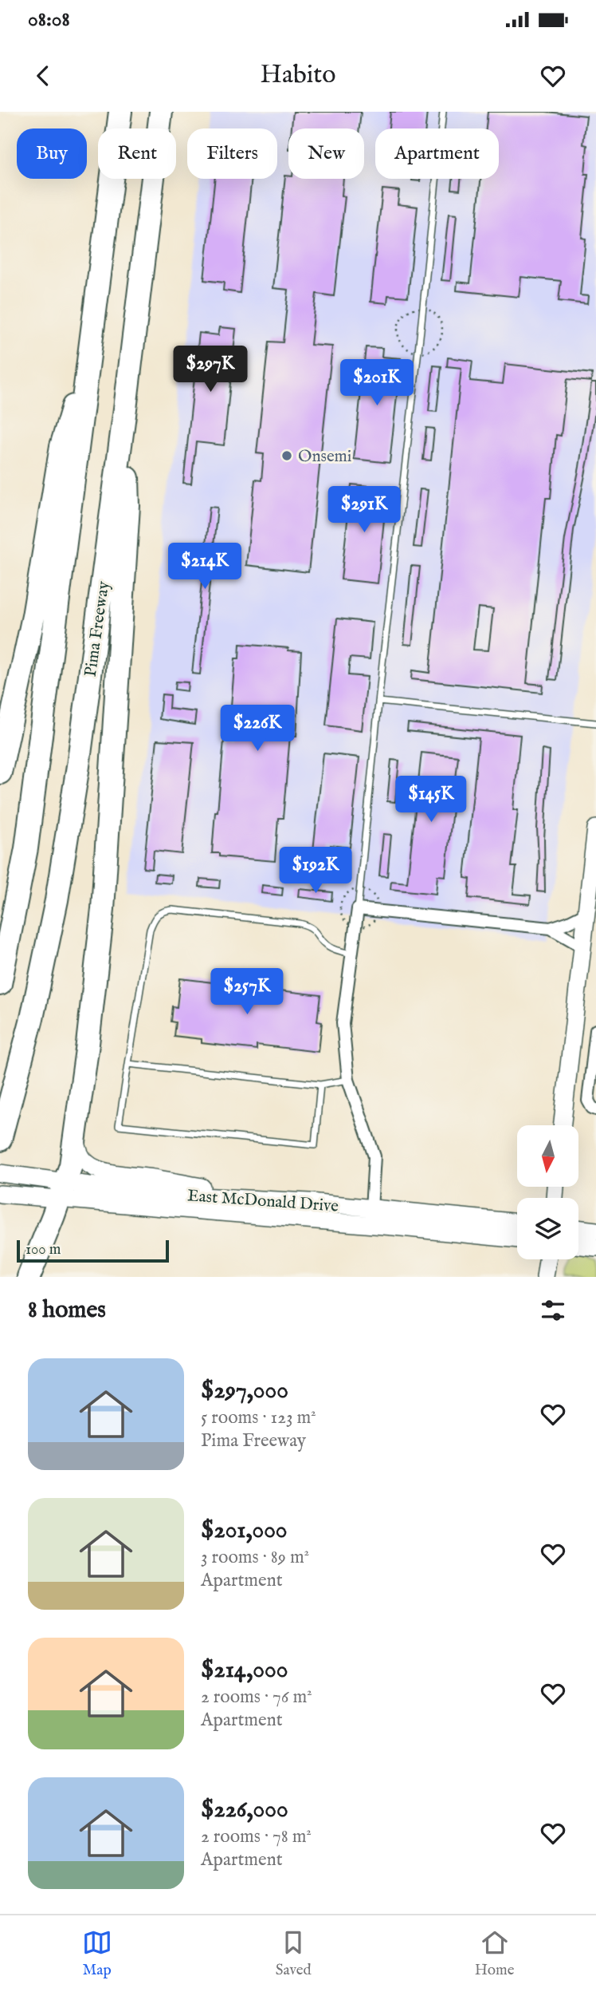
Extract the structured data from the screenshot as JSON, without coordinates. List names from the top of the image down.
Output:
{
  "streets": {
    "highway": ["Pima Freeway"],
    "main road": ["East McDonald Drive"]
  },
  "places": ["Onsemi"],
  "scale_bar": "100 m",
  "north": "bottom",
  "page": {
    "status": "08:08",
    "header": "Habito",
    "chip": [
      "Buy",
      "Rent",
      "Filters",
      "New",
      "Apartment"
    ],
    "price": [
      "$297K",
      "$201K",
      "$291K",
      "$214K",
      "$226K",
      "$145K",
      "$192K",
      "$257K"
    ],
    "scale": "100 m",
    "heading": "8 homes",
    "list": [
      {
        "name": "$297,000",
        "note": "5 rooms · 123 m² · Pima Freeway"
      },
      {
        "name": "$201,000",
        "note": "3 rooms · 89 m² · Apartment"
      },
      {
        "name": "$214,000",
        "note": "2 rooms · 76 m² · Apartment"
      },
      {
        "name": "$226,000",
        "note": "2 rooms · 78 m² · Apartment"
      }
    ],
    "tabs": ["Map", "Saved", "Home"]
  }
}
